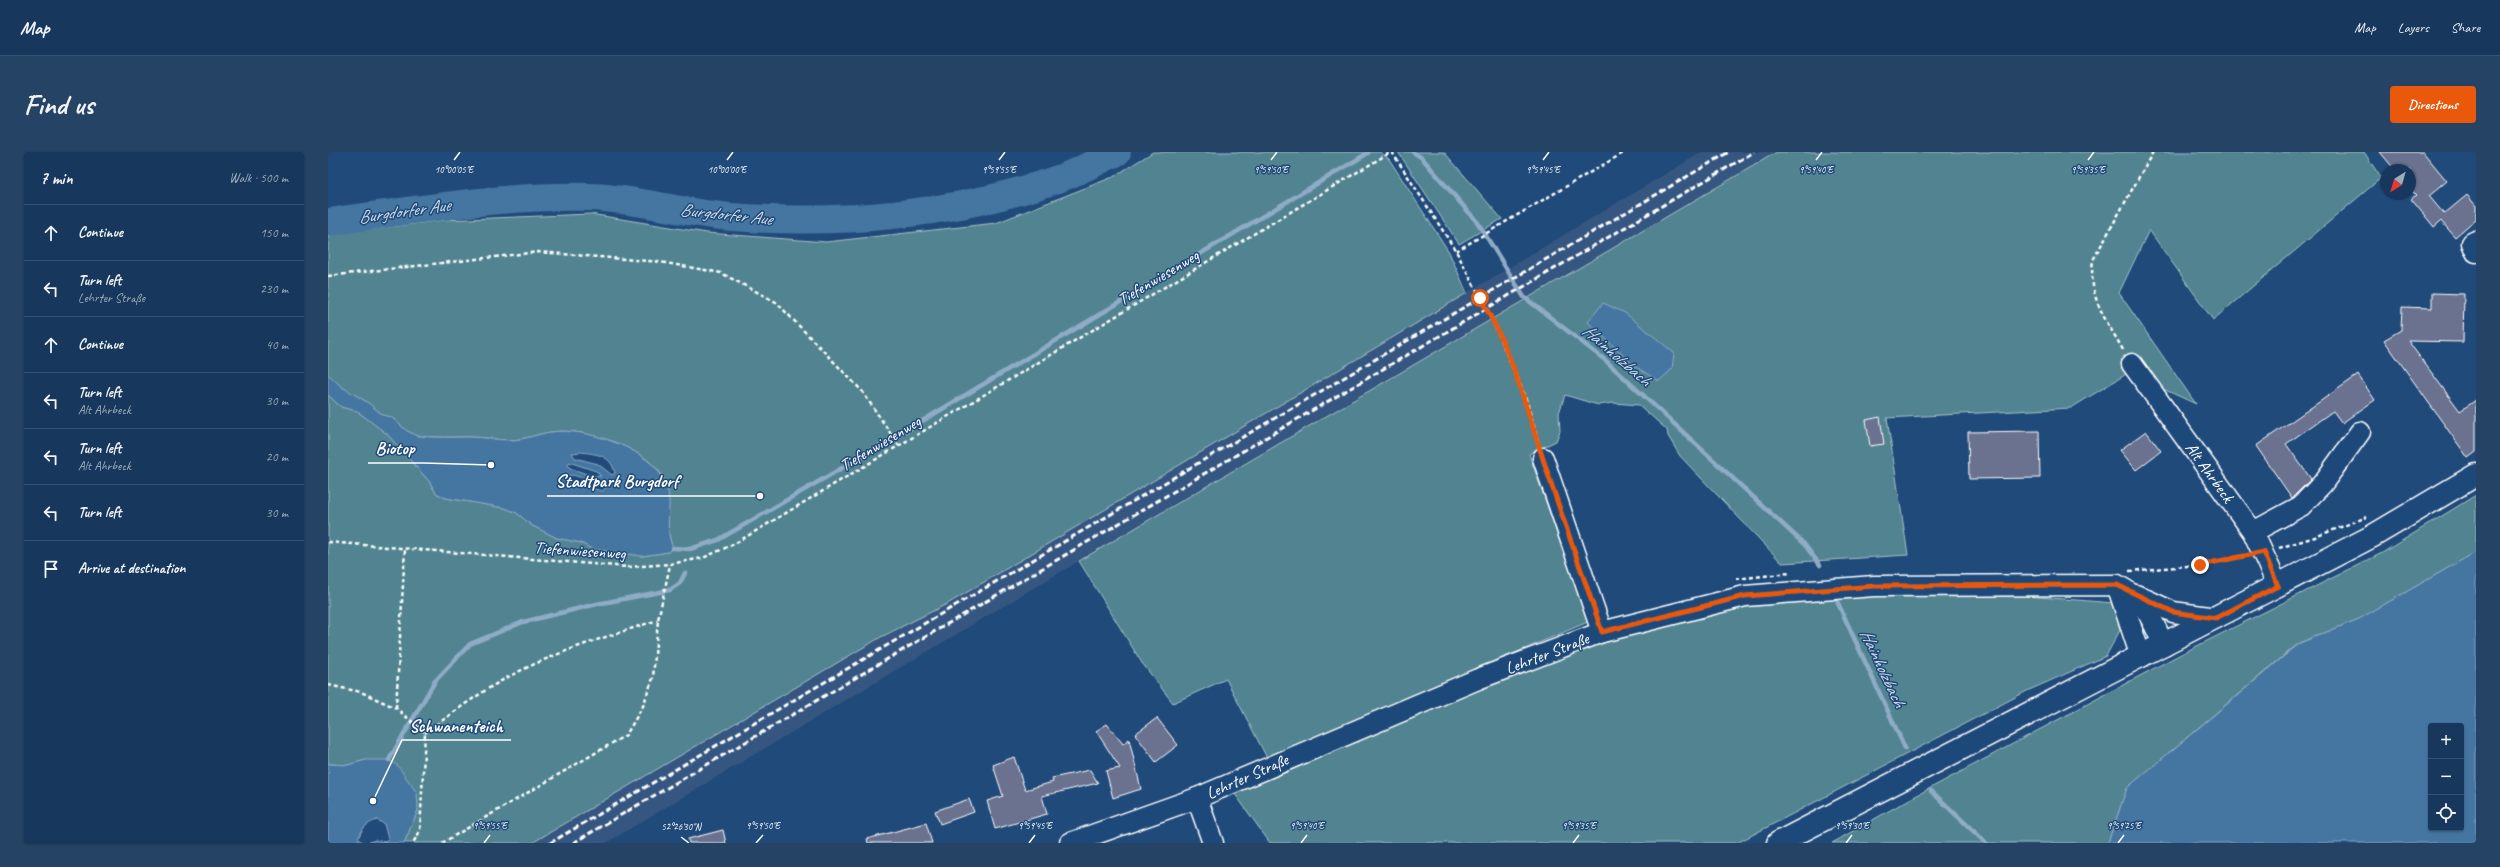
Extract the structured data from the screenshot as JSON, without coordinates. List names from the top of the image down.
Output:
{
  "streets": {
    "street": ["Alt Ahrbeck", "Lehrter Straße"],
    "path": ["Tiefenwiesenweg"]
  },
  "water": ["Burgdorfer Aue", "Hainholzbach"],
  "places": ["Biotop", "Stadtpark Burgdorf", "Schwanenteich"],
  "north": "bottom left",
  "page": {
    "header": "Map",
    "nav": ["Map", "Layers", "Share"],
    "buttons": "Directions",
    "title": "Find us",
    "heading": ["7 min", "Walk · 500 m"],
    "list": [
      ["Continue", "150 m"],
      ["Turn left", "Lehrter Straße", "230 m"],
      ["Continue", "40 m"],
      ["Turn left", "Alt Ahrbeck", "30 m"],
      ["Turn left", "Alt Ahrbeck", "20 m"],
      ["Turn left", "30 m"],
      "Arrive at destination"
    ],
    "map_buttons": ["+", "−"]
  },
  "coordinates": [
    "10°00'05\"E",
    "10°00'00\"E",
    "9°59'55\"E",
    "9°59'50\"E",
    "9°59'45\"E",
    "9°59'40\"E",
    "9°59'35\"E",
    "9°59'30\"E",
    "9°59'25\"E",
    "52°26'30\"N"
  ]
}
